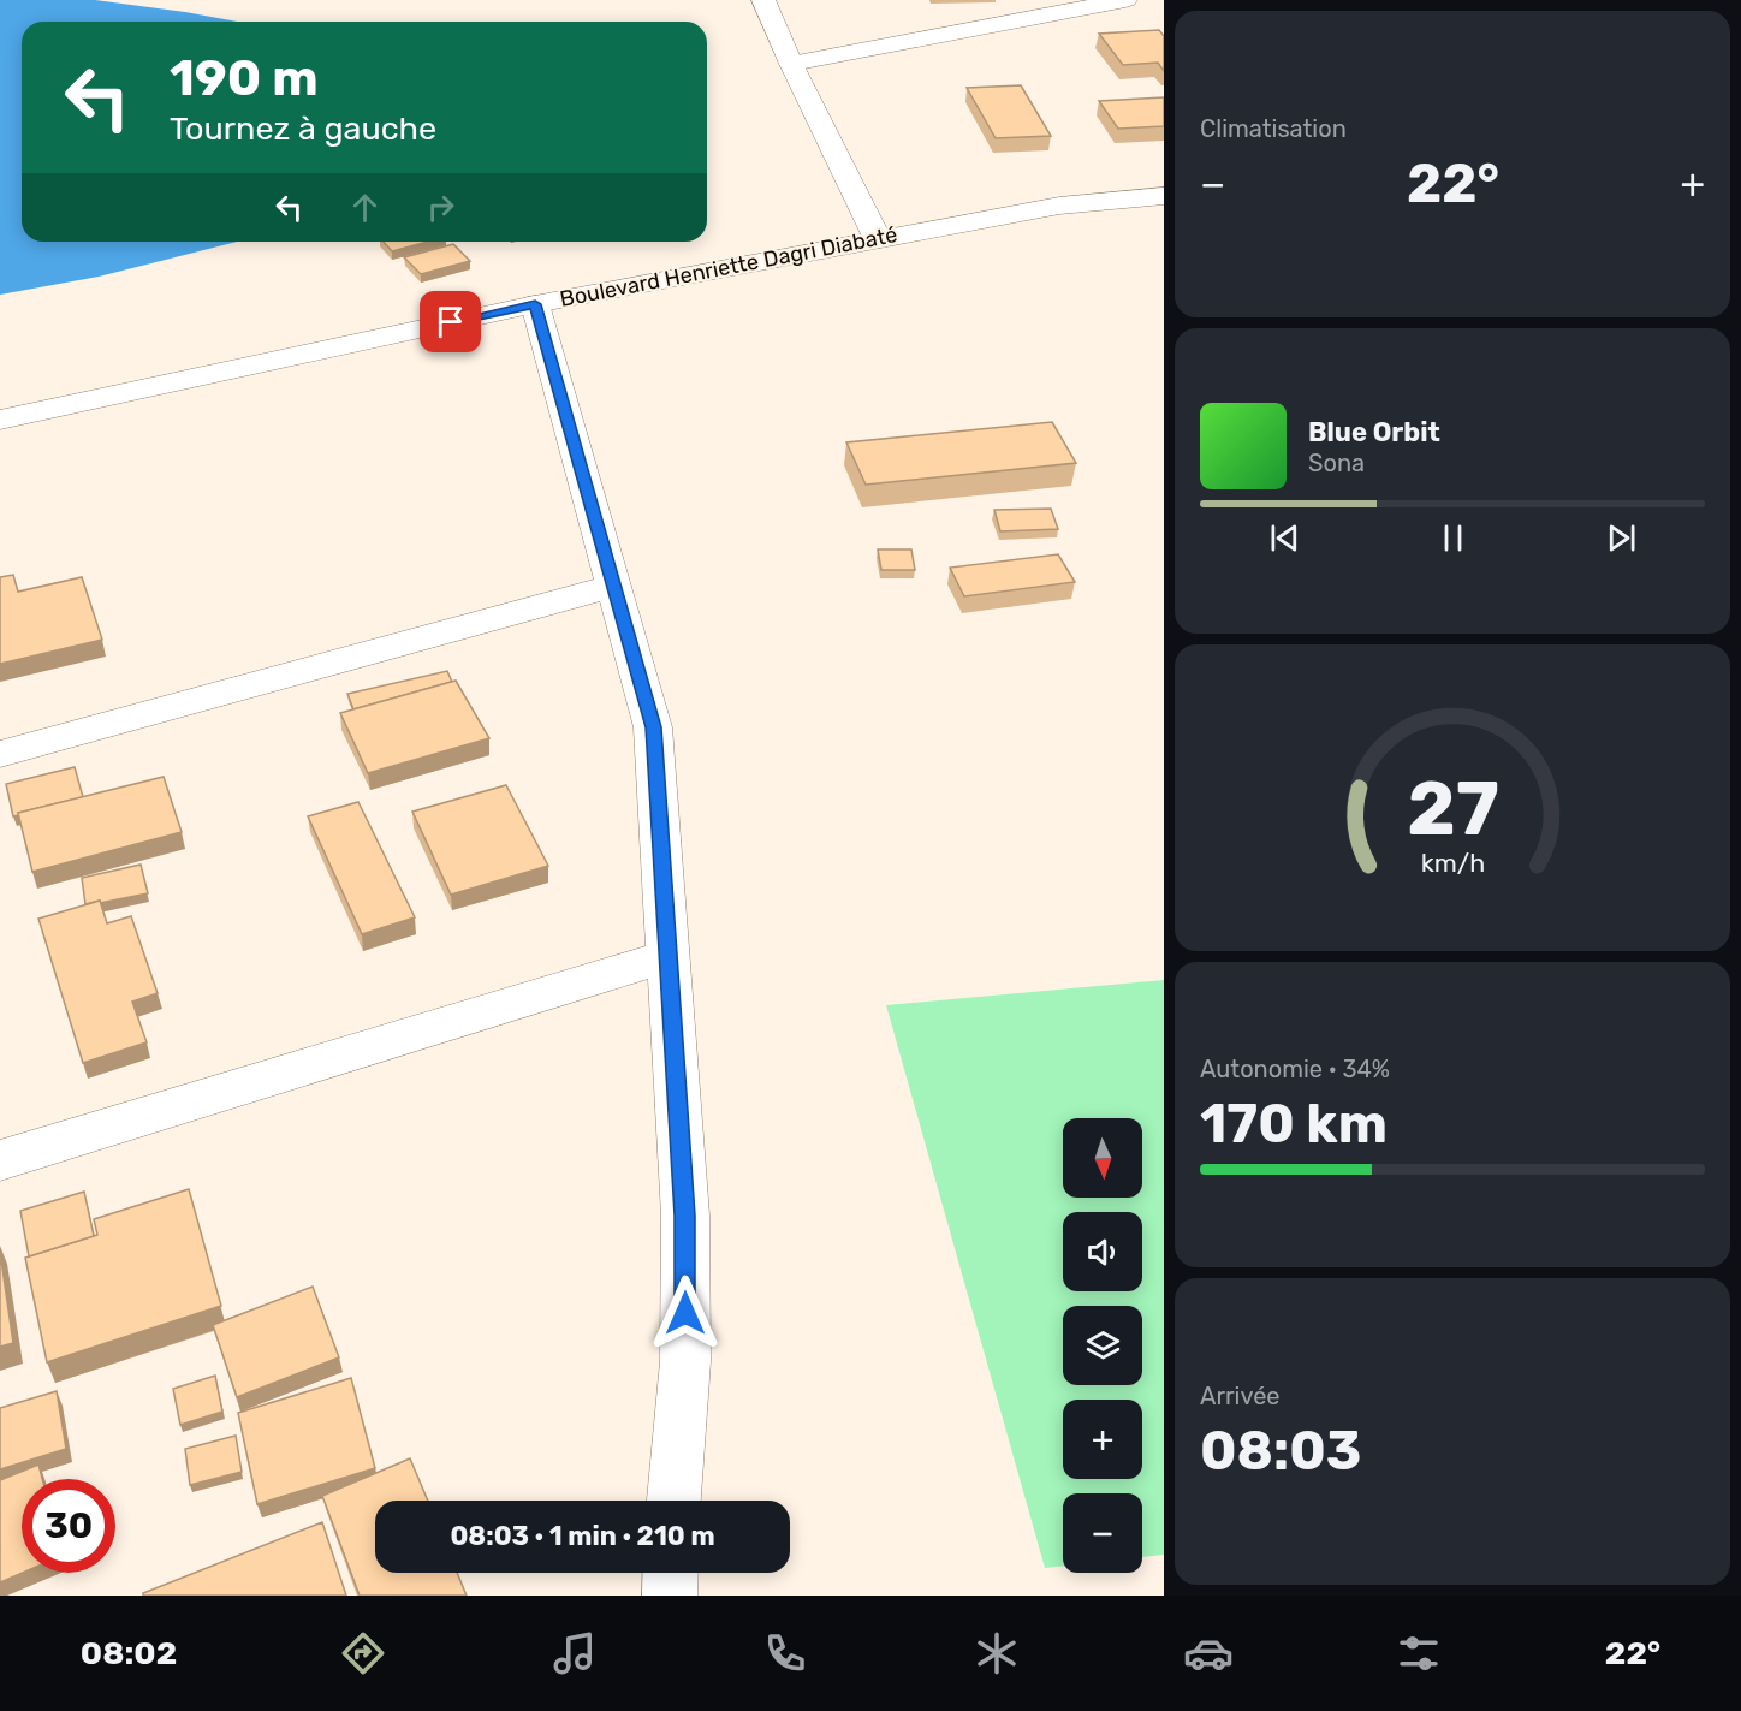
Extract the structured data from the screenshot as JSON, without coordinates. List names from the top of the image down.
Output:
{
  "streets": {
    "street": ["Boulevard Henriette Dagri Diabaté"]
  },
  "north": "bottom",
  "page": {
    "tile": [
      "Climatisation",
      ["Autonomie · 34%", "170 km"],
      ["Arrivée", "08:03"]
    ],
    "turn": ["190 m", "Tournez à gauche"],
    "heat": ["−", "22°", "+"],
    "song": ["Blue Orbit", "Sona"],
    "map_buttons": ["+", "−"],
    "limit": "30",
    "trip": "08:03 · 1 min · 210 m",
    "tabs": ["08:02", "22°"],
    "gauge": ["27", "km/h"]
  }
}
